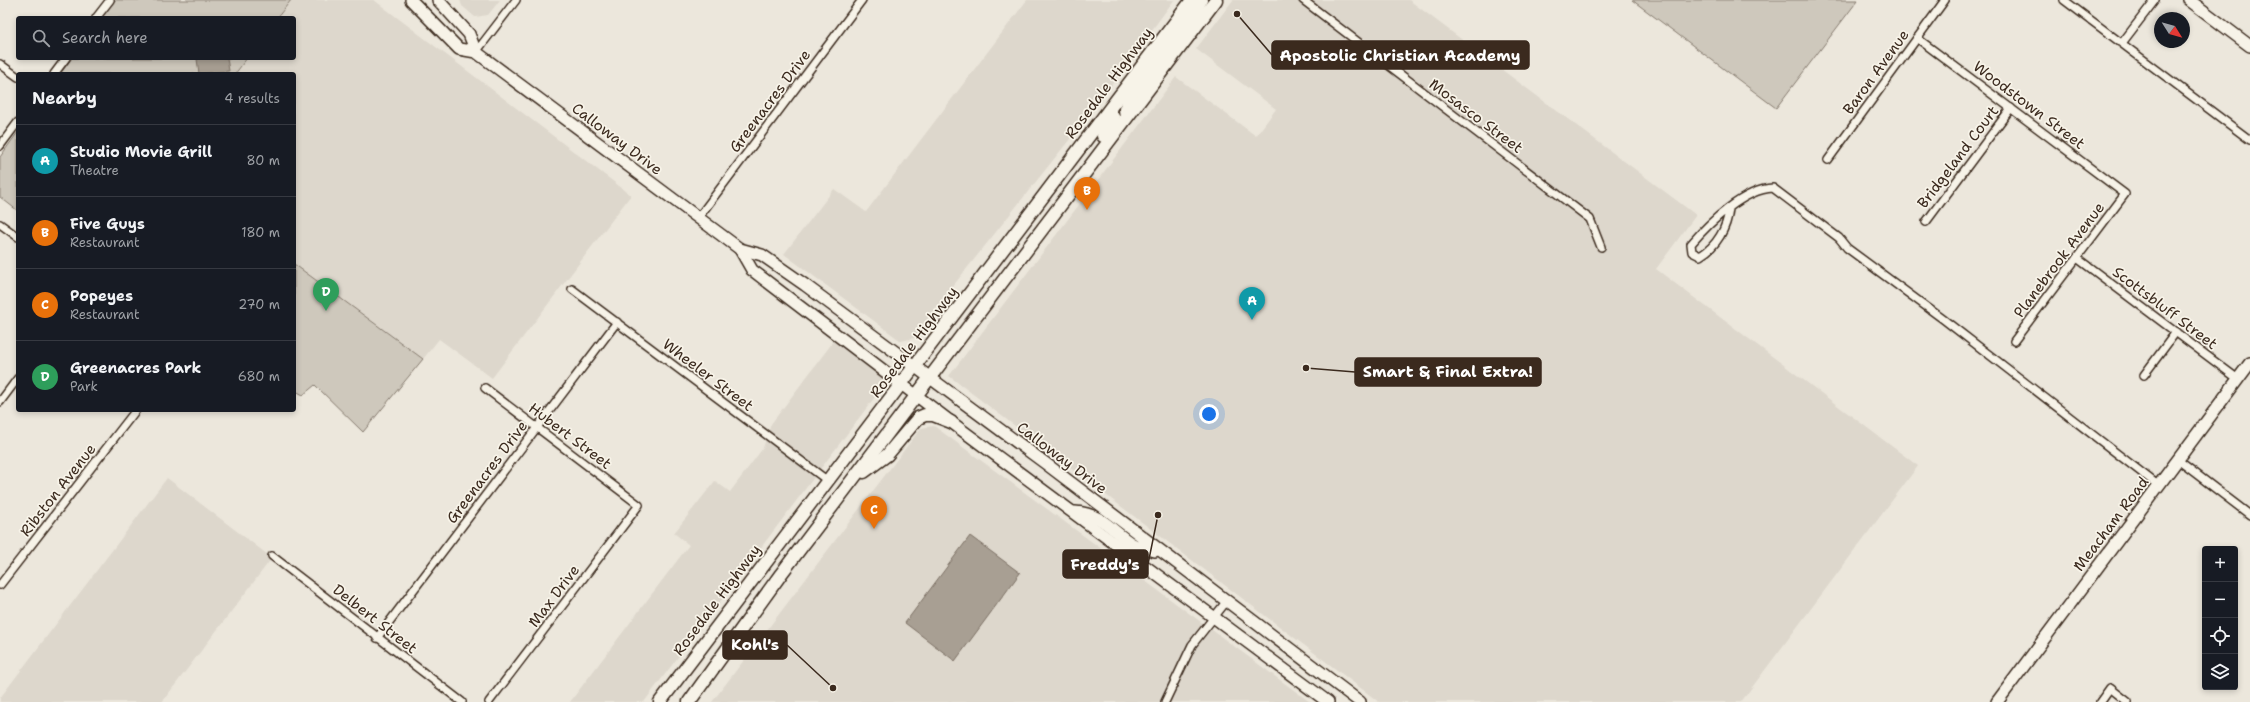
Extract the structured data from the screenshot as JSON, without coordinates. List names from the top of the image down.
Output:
{
  "streets": {
    "main road": ["Rosedale Highway", "Calloway Drive", "Meacham Road"],
    "street": [
      "Baron Avenue",
      "Greenacres Drive",
      "Woodstown Street",
      "Mosasco Street",
      "Bridgeland Court",
      "Planebrook Avenue",
      "Scottsbluff Street",
      "Wheeler Street",
      "Hubert Street",
      "Ribston Avenue",
      "Max Drive",
      "Delbert Street"
    ]
  },
  "crossings": [
    ["Baron Avenue", "Woodstown Street"],
    ["Rosedale Highway", "Calloway Drive"],
    ["Rosedale Highway", "Wheeler Street"],
    ["Greenacres Drive", "Calloway Drive"],
    ["Greenacres Drive", "Wheeler Street"],
    ["Greenacres Drive", "Hubert Street"],
    ["Greenacres Drive", "Delbert Street"],
    ["Woodstown Street", "Bridgeland Court"],
    ["Woodstown Street", "Planebrook Avenue"],
    ["Planebrook Avenue", "Scottsbluff Street"],
    ["Scottsbluff Street", "Meacham Road"],
    ["Hubert Street", "Max Drive"]
  ],
  "places": [
    "Apostolic Christian Academy",
    "Smart & Final Extra!",
    "Freddy's",
    "Kohl's"
  ],
  "north": "bottom right",
  "page": {
    "search": "Search here",
    "heading": ["Nearby", "4 results"],
    "list": [
      {
        "mark": "A",
        "name": "Studio Movie Grill",
        "note": "Theatre",
        "value": "80 m"
      },
      {
        "mark": "B",
        "name": "Five Guys",
        "note": "Restaurant",
        "value": "180 m"
      },
      {
        "mark": "C",
        "name": "Popeyes",
        "note": "Restaurant",
        "value": "270 m"
      },
      {
        "mark": "D",
        "name": "Greenacres Park",
        "note": "Park",
        "value": "680 m"
      }
    ],
    "pins": [
      "B",
      "D",
      "A",
      "C"
    ],
    "map_buttons": ["+", "−"]
  }
}
